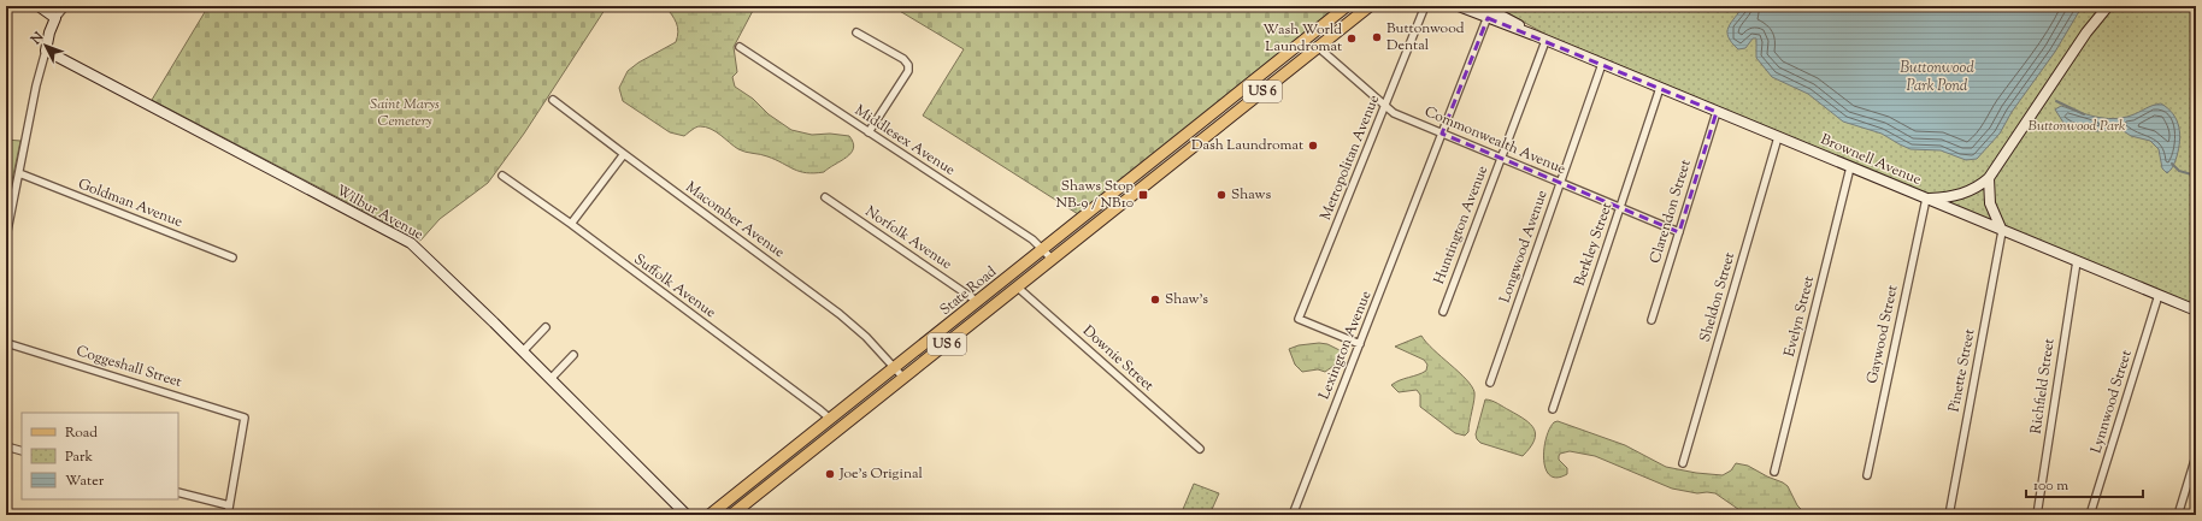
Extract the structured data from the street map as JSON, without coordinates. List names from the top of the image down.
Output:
{
  "streets": {
    "main road": ["US 6", "State Road"],
    "street": [
      "Middlesex Avenue",
      "Commonwealth Avenue",
      "Metropolitan Avenue",
      "Brownell Avenue",
      "Goldman Avenue",
      "Clarendon Street",
      "Wilbur Avenue",
      "Macomber Avenue",
      "Huntington Avenue",
      "Norfolk Avenue",
      "Berkley Street",
      "Longwood Avenue",
      "Suffolk Avenue",
      "Sheldon Street",
      "Evelyn Street",
      "Gaywood Street",
      "Lexington Avenue",
      "Downie Street",
      "Coggeshall Street",
      "Pinette Street",
      "Richfield Street",
      "Lynnwood Street"
    ]
  },
  "crossings": [
    ["US 6", "Commonwealth Avenue"],
    ["US 6", "State Road"],
    ["Middlesex Avenue", "State Road"],
    ["Commonwealth Avenue", "Metropolitan Avenue"],
    ["Commonwealth Avenue", "Clarendon Street"],
    ["Commonwealth Avenue", "Huntington Avenue"],
    ["Commonwealth Avenue", "Berkley Street"],
    ["Commonwealth Avenue", "Longwood Avenue"],
    ["Commonwealth Avenue", "Lexington Avenue"],
    ["Metropolitan Avenue", "Lexington Avenue"],
    ["Brownell Avenue", "Clarendon Street"],
    ["Brownell Avenue", "Huntington Avenue"],
    ["Brownell Avenue", "Berkley Street"],
    ["Brownell Avenue", "Longwood Avenue"],
    ["Brownell Avenue", "Sheldon Street"],
    ["Brownell Avenue", "Evelyn Street"],
    ["Brownell Avenue", "Gaywood Street"],
    ["Brownell Avenue", "Lexington Avenue"],
    ["Brownell Avenue", "Pinette Street"],
    ["Brownell Avenue", "Richfield Street"],
    ["Brownell Avenue", "Lynnwood Street"],
    ["Macomber Avenue", "State Road"],
    ["Norfolk Avenue", "State Road"],
    ["Suffolk Avenue", "State Road"],
    ["State Road", "Downie Street"]
  ],
  "water": ["Buttonwood Park Pond"],
  "parks": ["Saint Marys Cemetery", "Buttonwood Park"],
  "places": {
    "other": [
      "Buttonwood Dental",
      "Wash World Laundromat",
      "Dash Laundromat",
      "Shaws",
      "Shaw's",
      "Joe's Original"
    ],
    "transit": ["Shaws Stop NB-9 / NB10"]
  },
  "legend": ["Road", "Park", "Water"],
  "scale_bar": "100 m",
  "north": "top left"
}
